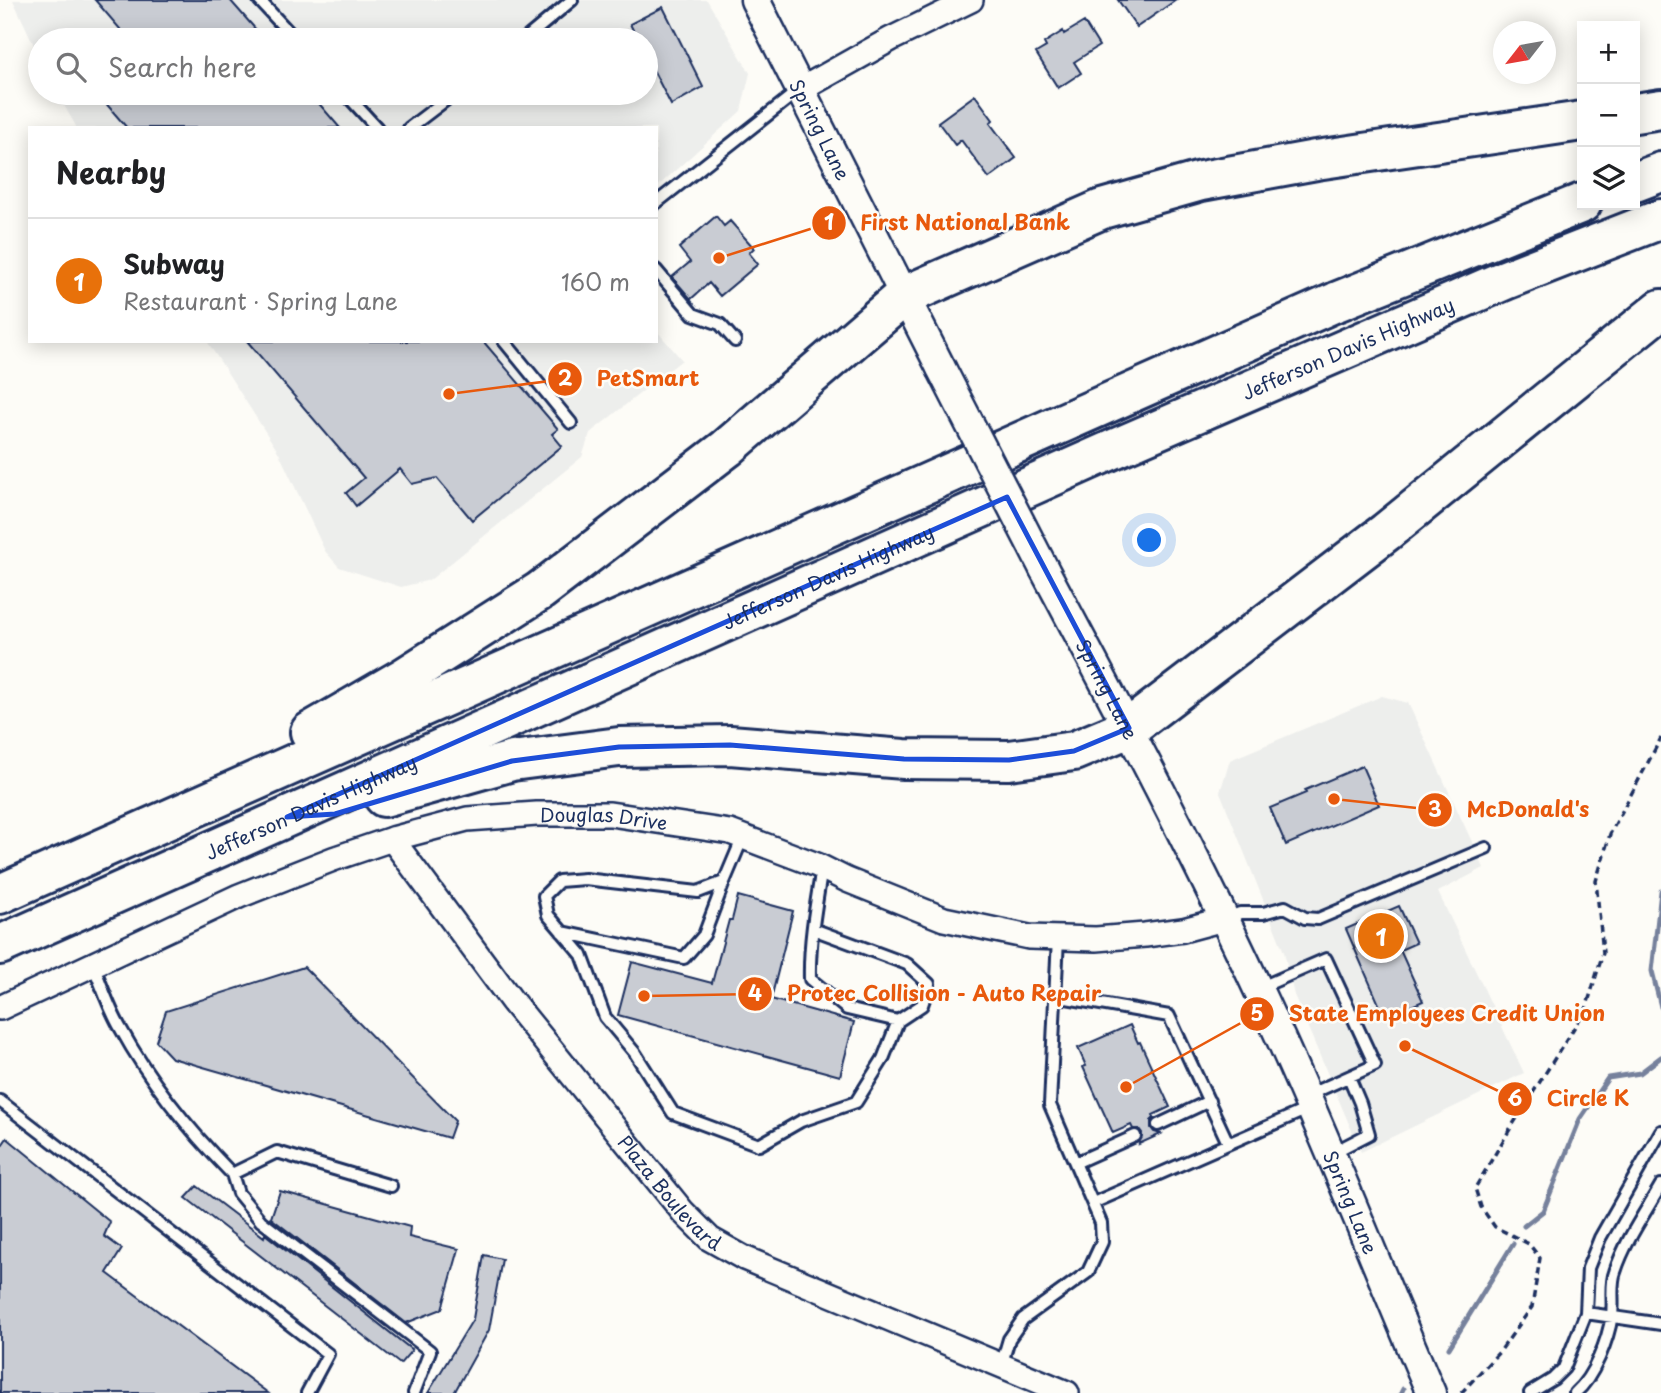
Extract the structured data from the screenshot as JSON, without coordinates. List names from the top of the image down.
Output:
{
  "streets": {
    "highway": ["Jefferson Davis Highway"],
    "street": ["Spring Lane", "Douglas Drive", "Plaza Boulevard"]
  },
  "crossings": [
    ["Spring Lane", "Douglas Drive"],
    ["Douglas Drive", "Plaza Boulevard"]
  ],
  "places": [
    "First National Bank",
    "PetSmart",
    "McDonald's",
    "Protec Collision - Auto Repair",
    "Circle K",
    "State Employees Credit Union"
  ],
  "north": "bottom left",
  "page": {
    "map_buttons": ["+", "−"],
    "search": "Search here",
    "heading": "Nearby",
    "list": [
      {
        "mark": "1",
        "name": "Subway",
        "note": "Restaurant · Spring Lane",
        "value": "160 m"
      }
    ],
    "pins": "1"
  }
}
